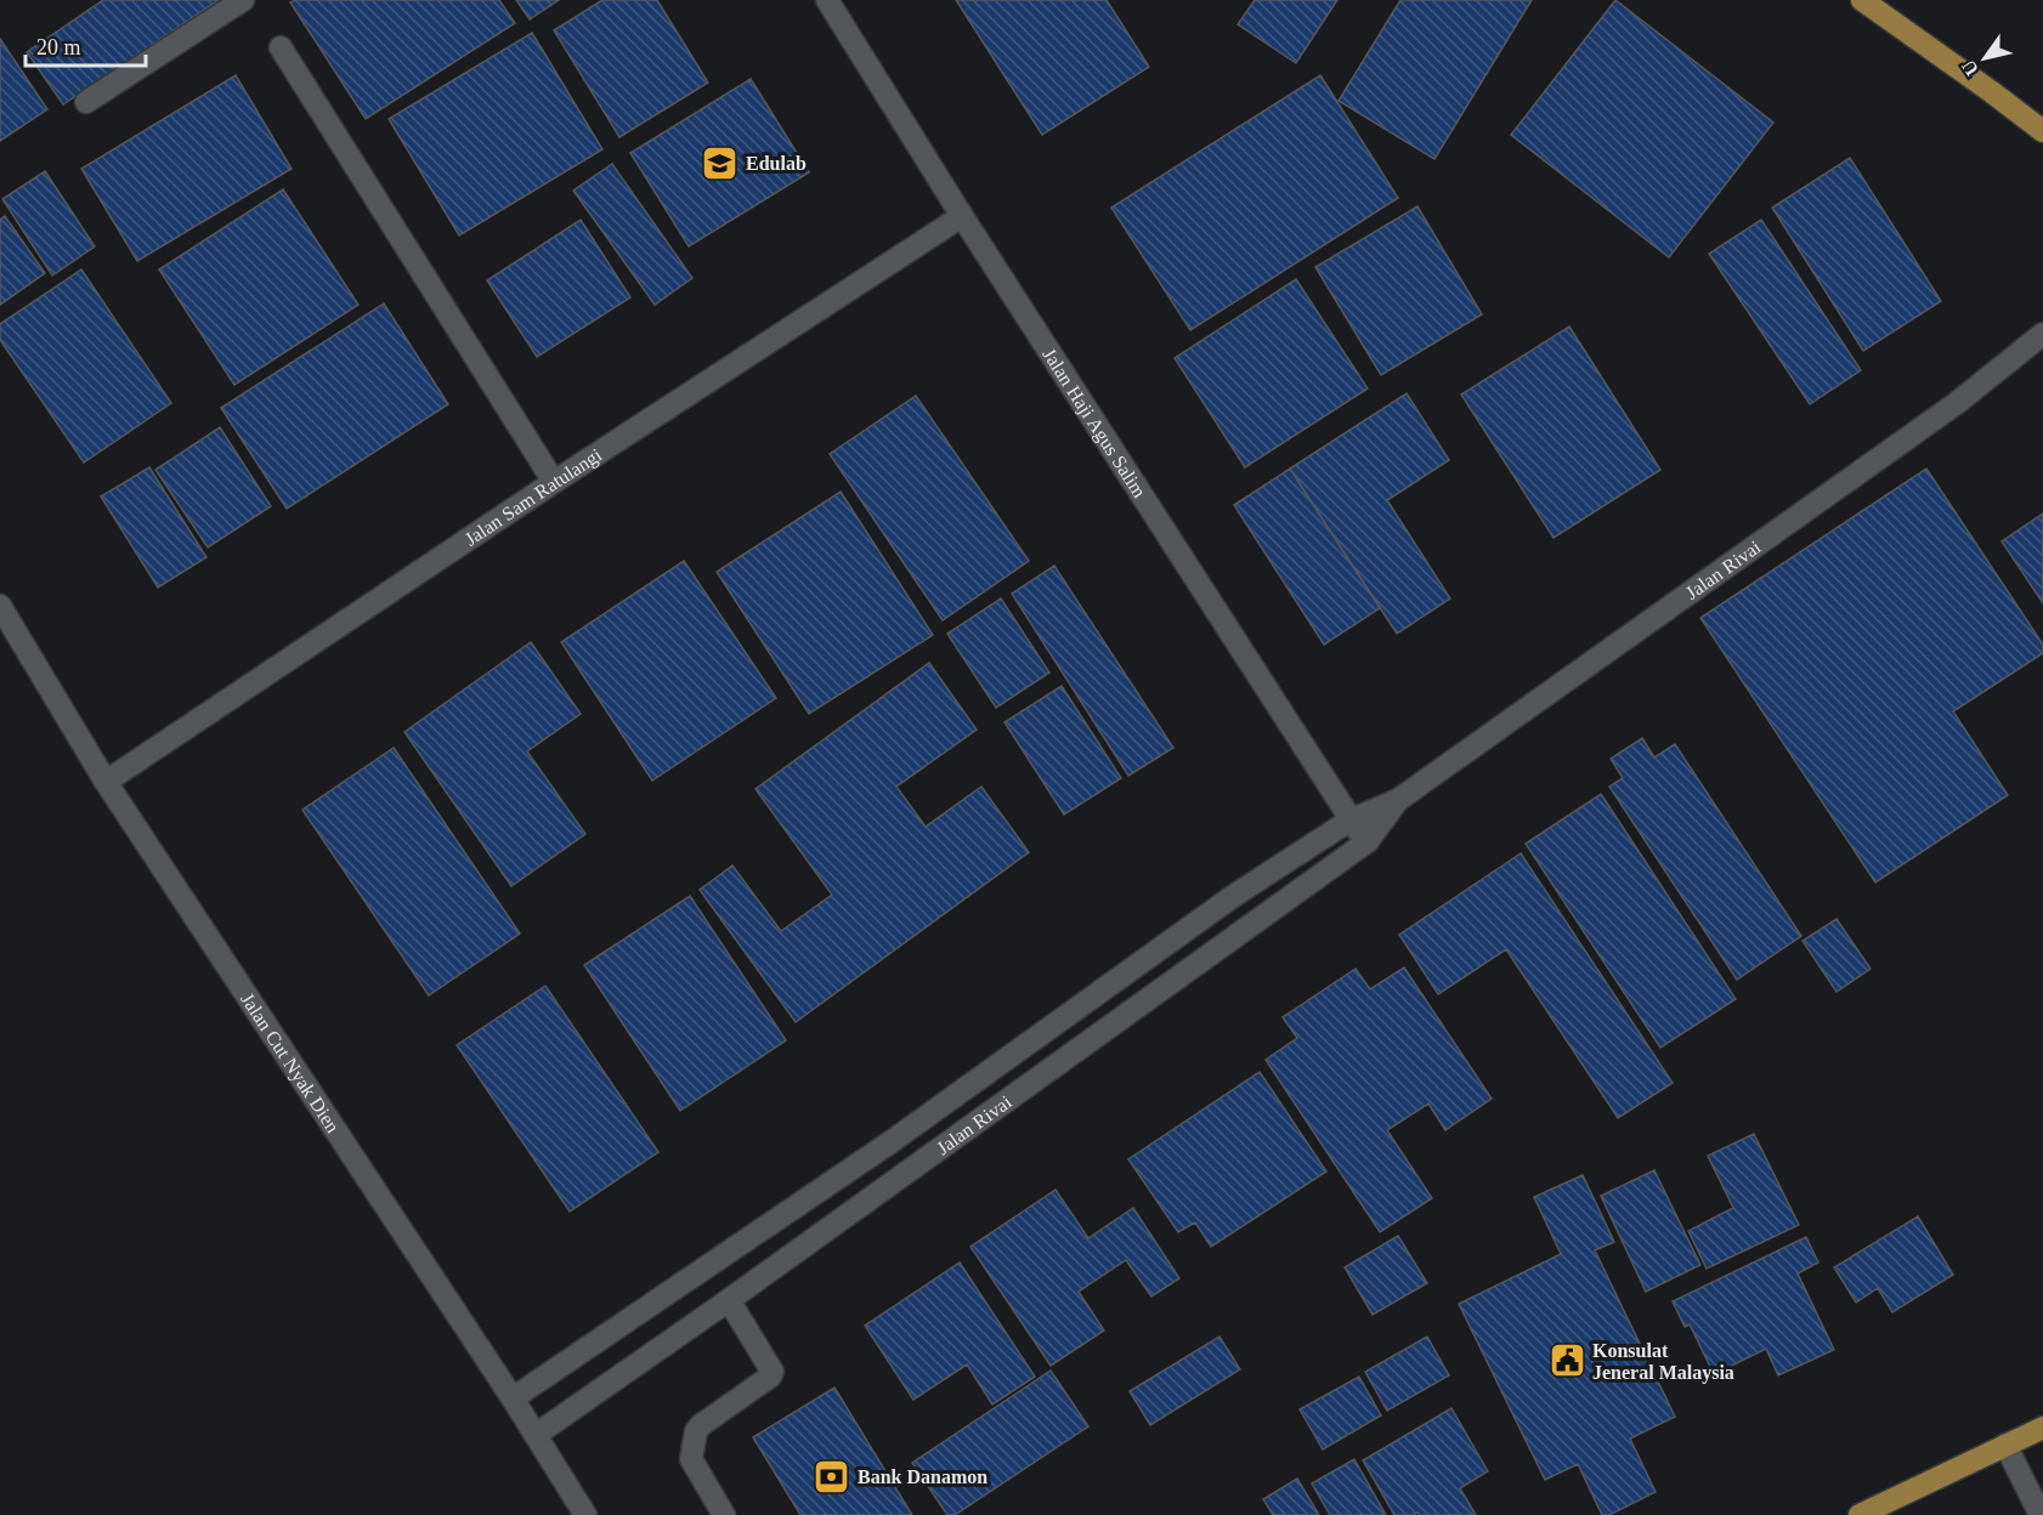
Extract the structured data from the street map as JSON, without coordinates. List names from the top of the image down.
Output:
{
  "streets": {
    "street": [
      "Jalan Haji Agus Salim",
      "Jalan Sam Ratulangi",
      "Jalan Rivai",
      "Jalan Cut Nyak Dien"
    ]
  },
  "crossings": [
    ["Jalan Haji Agus Salim", "Jalan Sam Ratulangi"],
    ["Jalan Haji Agus Salim", "Jalan Rivai"],
    ["Jalan Sam Ratulangi", "Jalan Cut Nyak Dien"],
    ["Jalan Rivai", "Jalan Cut Nyak Dien"]
  ],
  "places": {
    "school or university": ["Edulab"],
    "public building": ["Konsulat Jeneral Malaysia"],
    "bank": ["Bank Danamon"]
  },
  "scale_bar": "20 m",
  "north": "bottom left"
}
